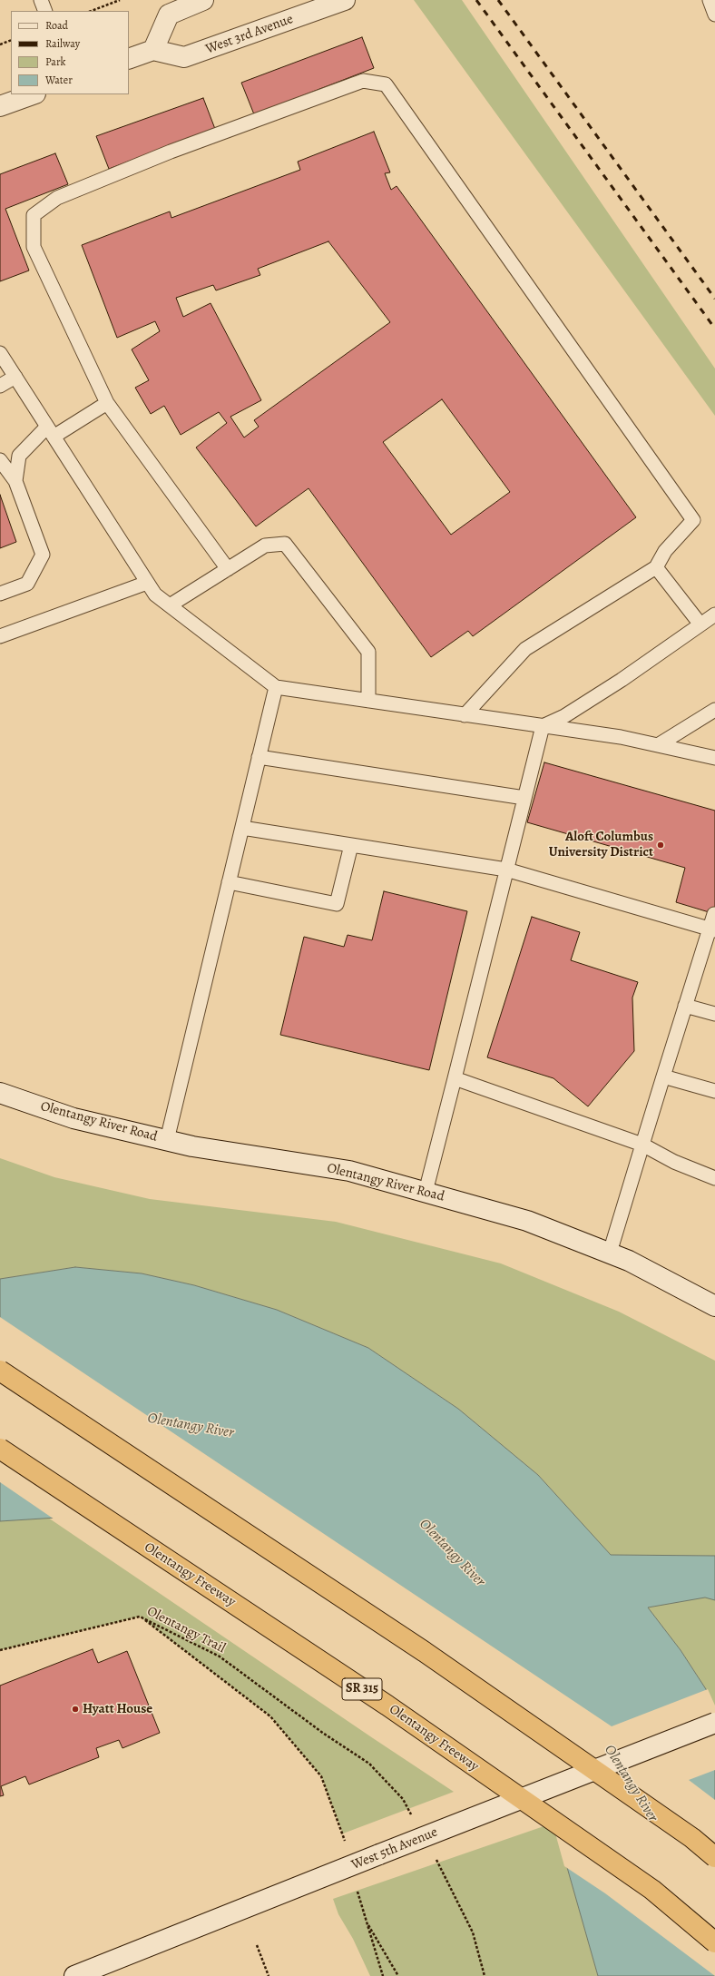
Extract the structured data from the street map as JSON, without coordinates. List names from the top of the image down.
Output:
{
  "streets": {
    "highway": ["Olentangy Freeway", "SR 315"],
    "main road": ["West 3rd Avenue", "Olentangy River Road", "West 5th Avenue"],
    "path": ["Olentangy Trail"]
  },
  "water": ["Olentangy River"],
  "places": ["Aloft Columbus University District", "Hyatt House"],
  "legend": [
    "Road",
    "Railway",
    "Park",
    "Water"
  ]
}
